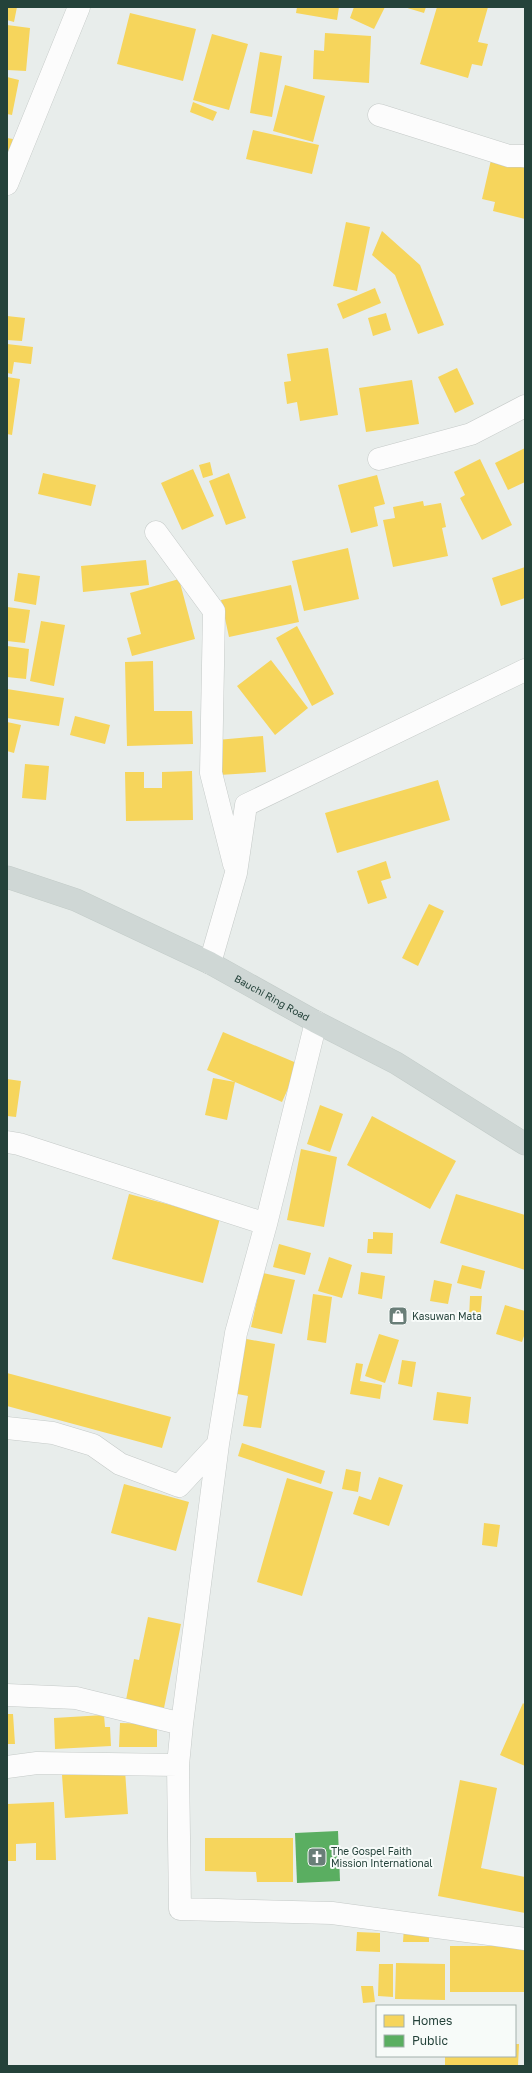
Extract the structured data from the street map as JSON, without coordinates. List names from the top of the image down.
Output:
{
  "streets": {
    "main road": ["Bauchi Ring Road"]
  },
  "places": {
    "shop": ["Kasuwan Mata"],
    "church": ["The Gospel Faith Mission International"]
  },
  "legend": ["Homes", "Public"]
}
